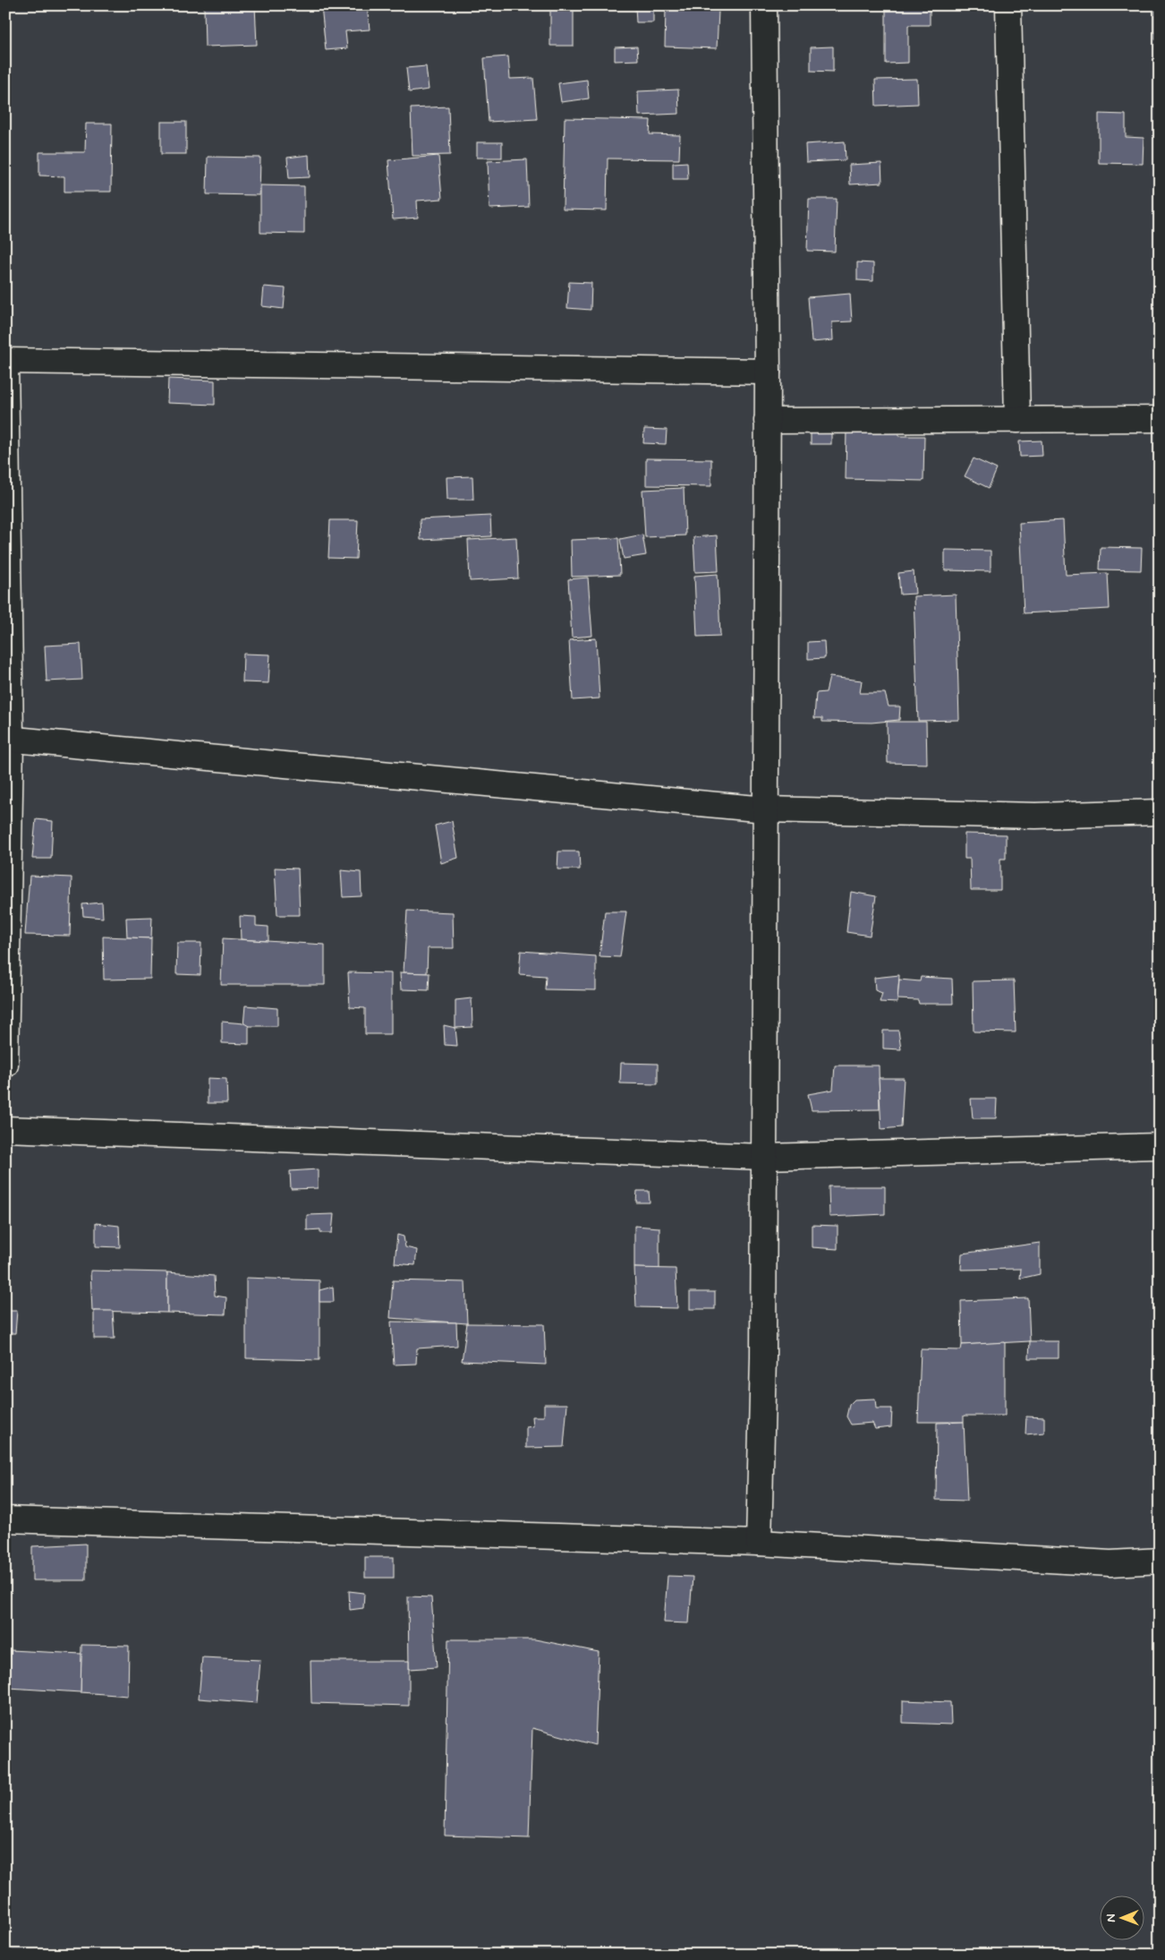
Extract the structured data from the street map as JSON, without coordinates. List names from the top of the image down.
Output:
{
  "north": "left"
}
